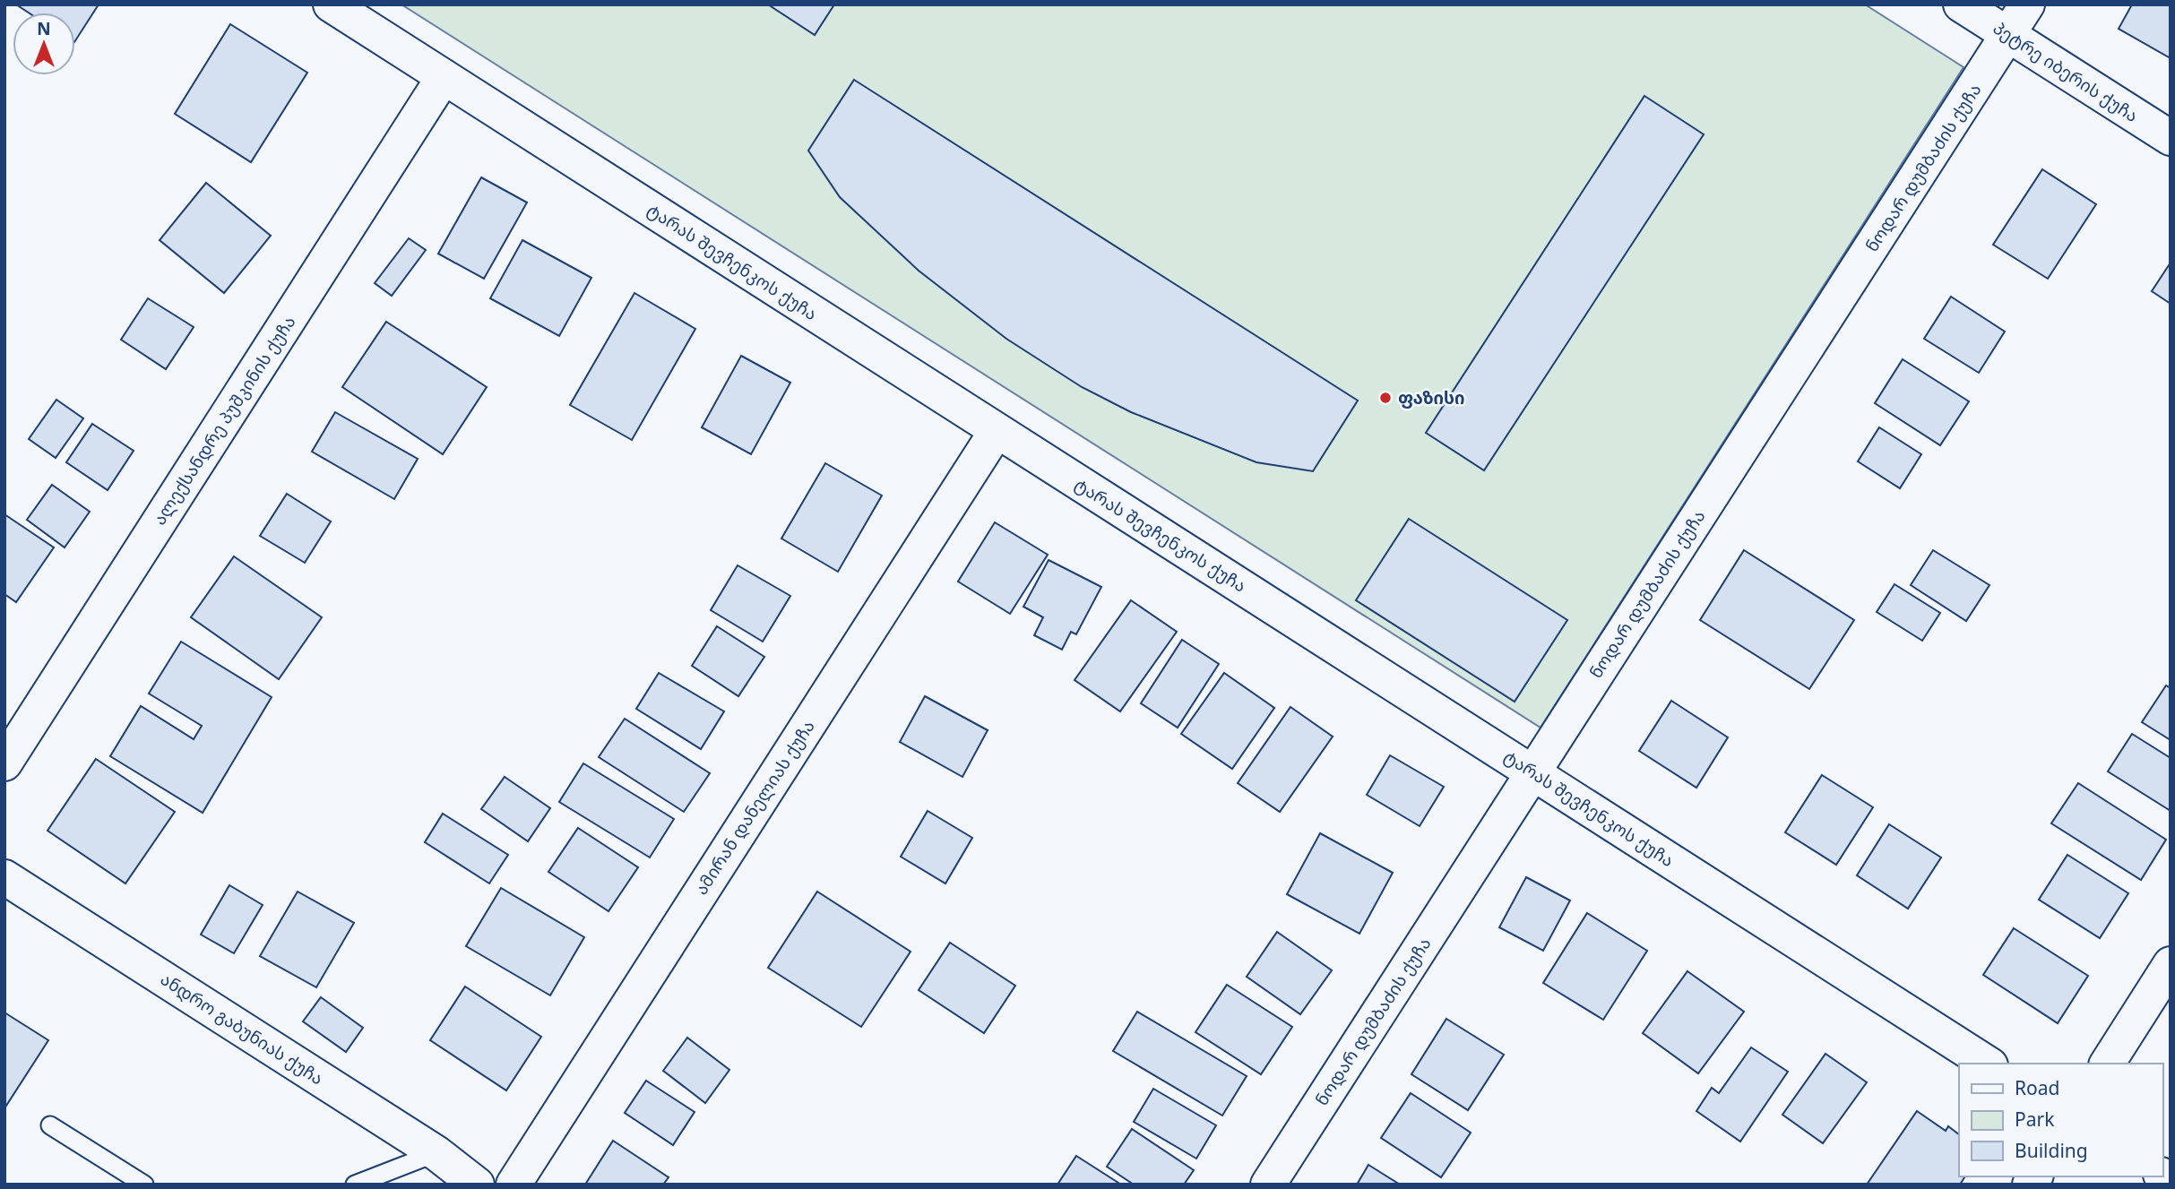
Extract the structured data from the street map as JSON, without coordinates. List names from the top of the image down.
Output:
{
  "streets": {
    "street": [
      "პეტრე იბერის ქუჩა",
      "ნოდარ დუმბაძის ქუჩა",
      "ტარას შევჩენკოს ქუჩა",
      "ალექსანდრე პუშკინის ქუჩა",
      "ამირან დანელიას ქუჩა",
      "ანდრო გაბუნიას ქუჩა"
    ]
  },
  "crossings": [
    ["პეტრე იბერის ქუჩა", "ნოდარ დუმბაძის ქუჩა"],
    ["ნოდარ დუმბაძის ქუჩა", "ტარას შევჩენკოს ქუჩა"],
    ["ტარას შევჩენკოს ქუჩა", "ალექსანდრე პუშკინის ქუჩა"],
    ["ტარას შევჩენკოს ქუჩა", "ამირან დანელიას ქუჩა"]
  ],
  "places": ["ფაზისი"],
  "legend": ["Road", "Park", "Building"],
  "north": "top"
}
